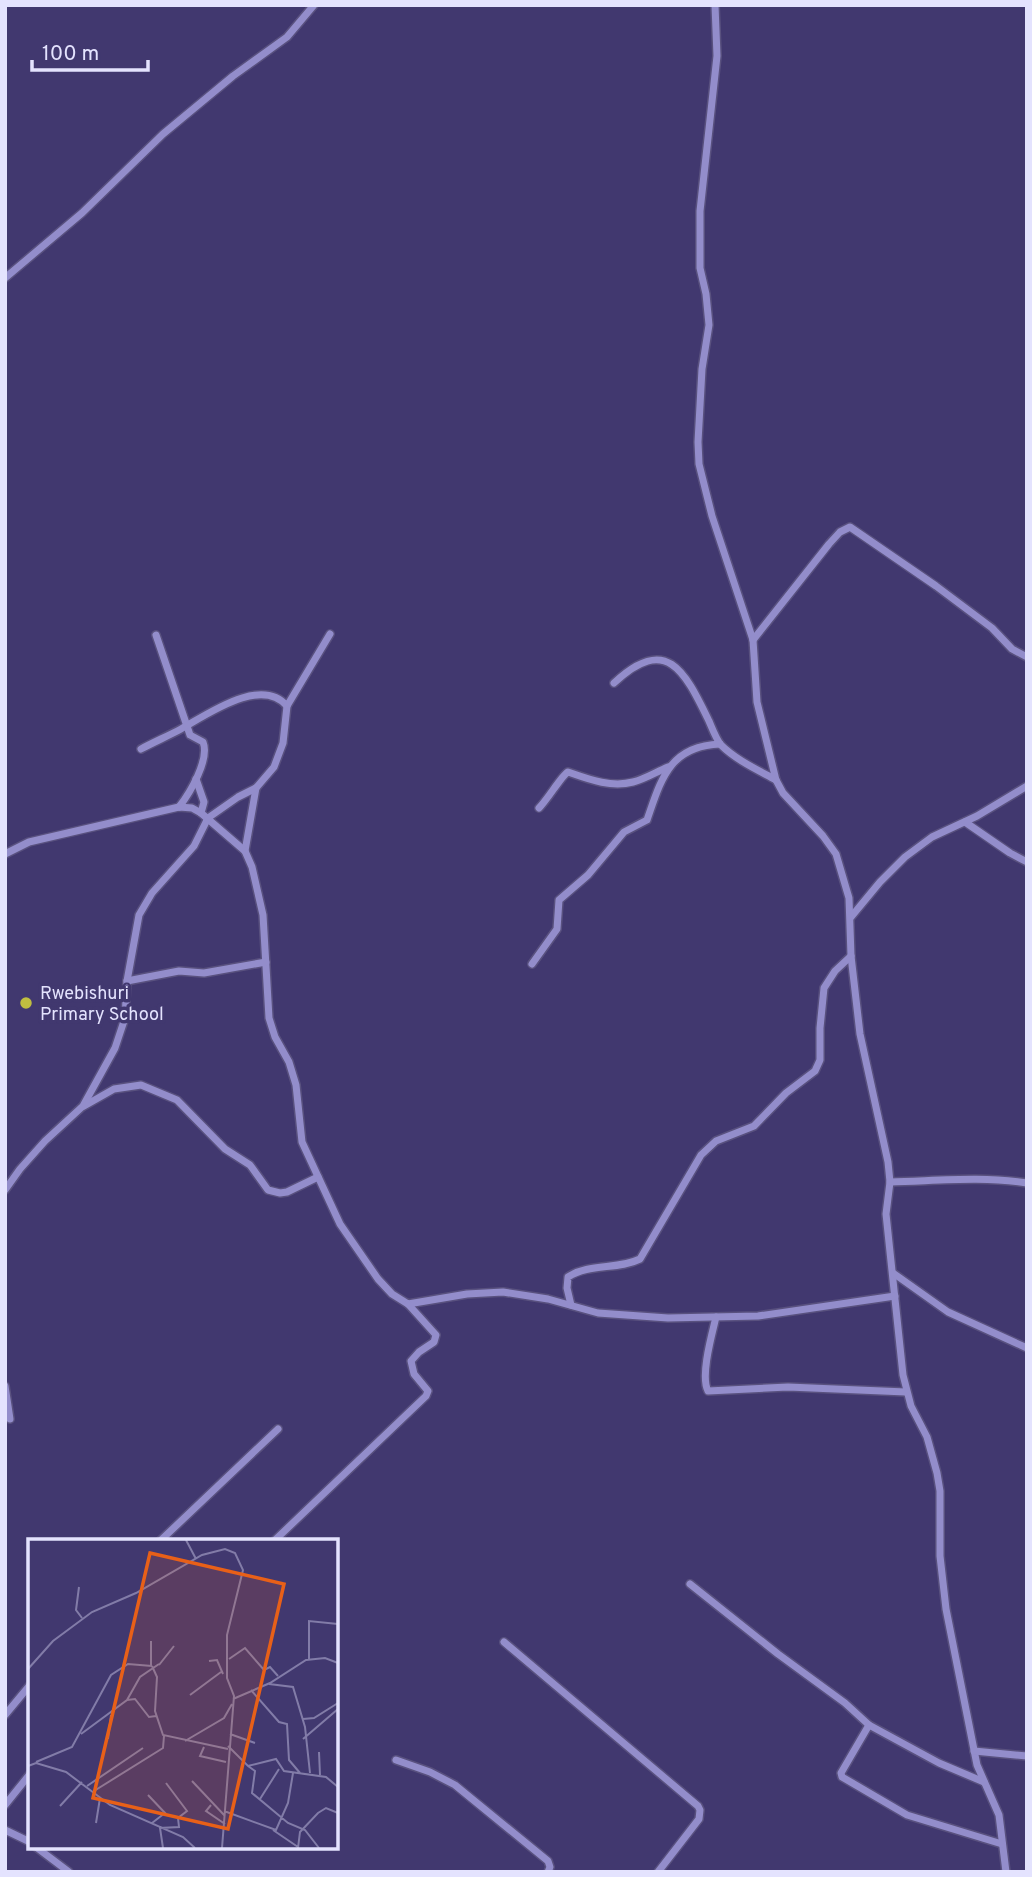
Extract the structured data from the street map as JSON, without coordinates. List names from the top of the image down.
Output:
{
  "places": ["Rwebishuri Primary School"],
  "scale_bar": "100 m"
}
